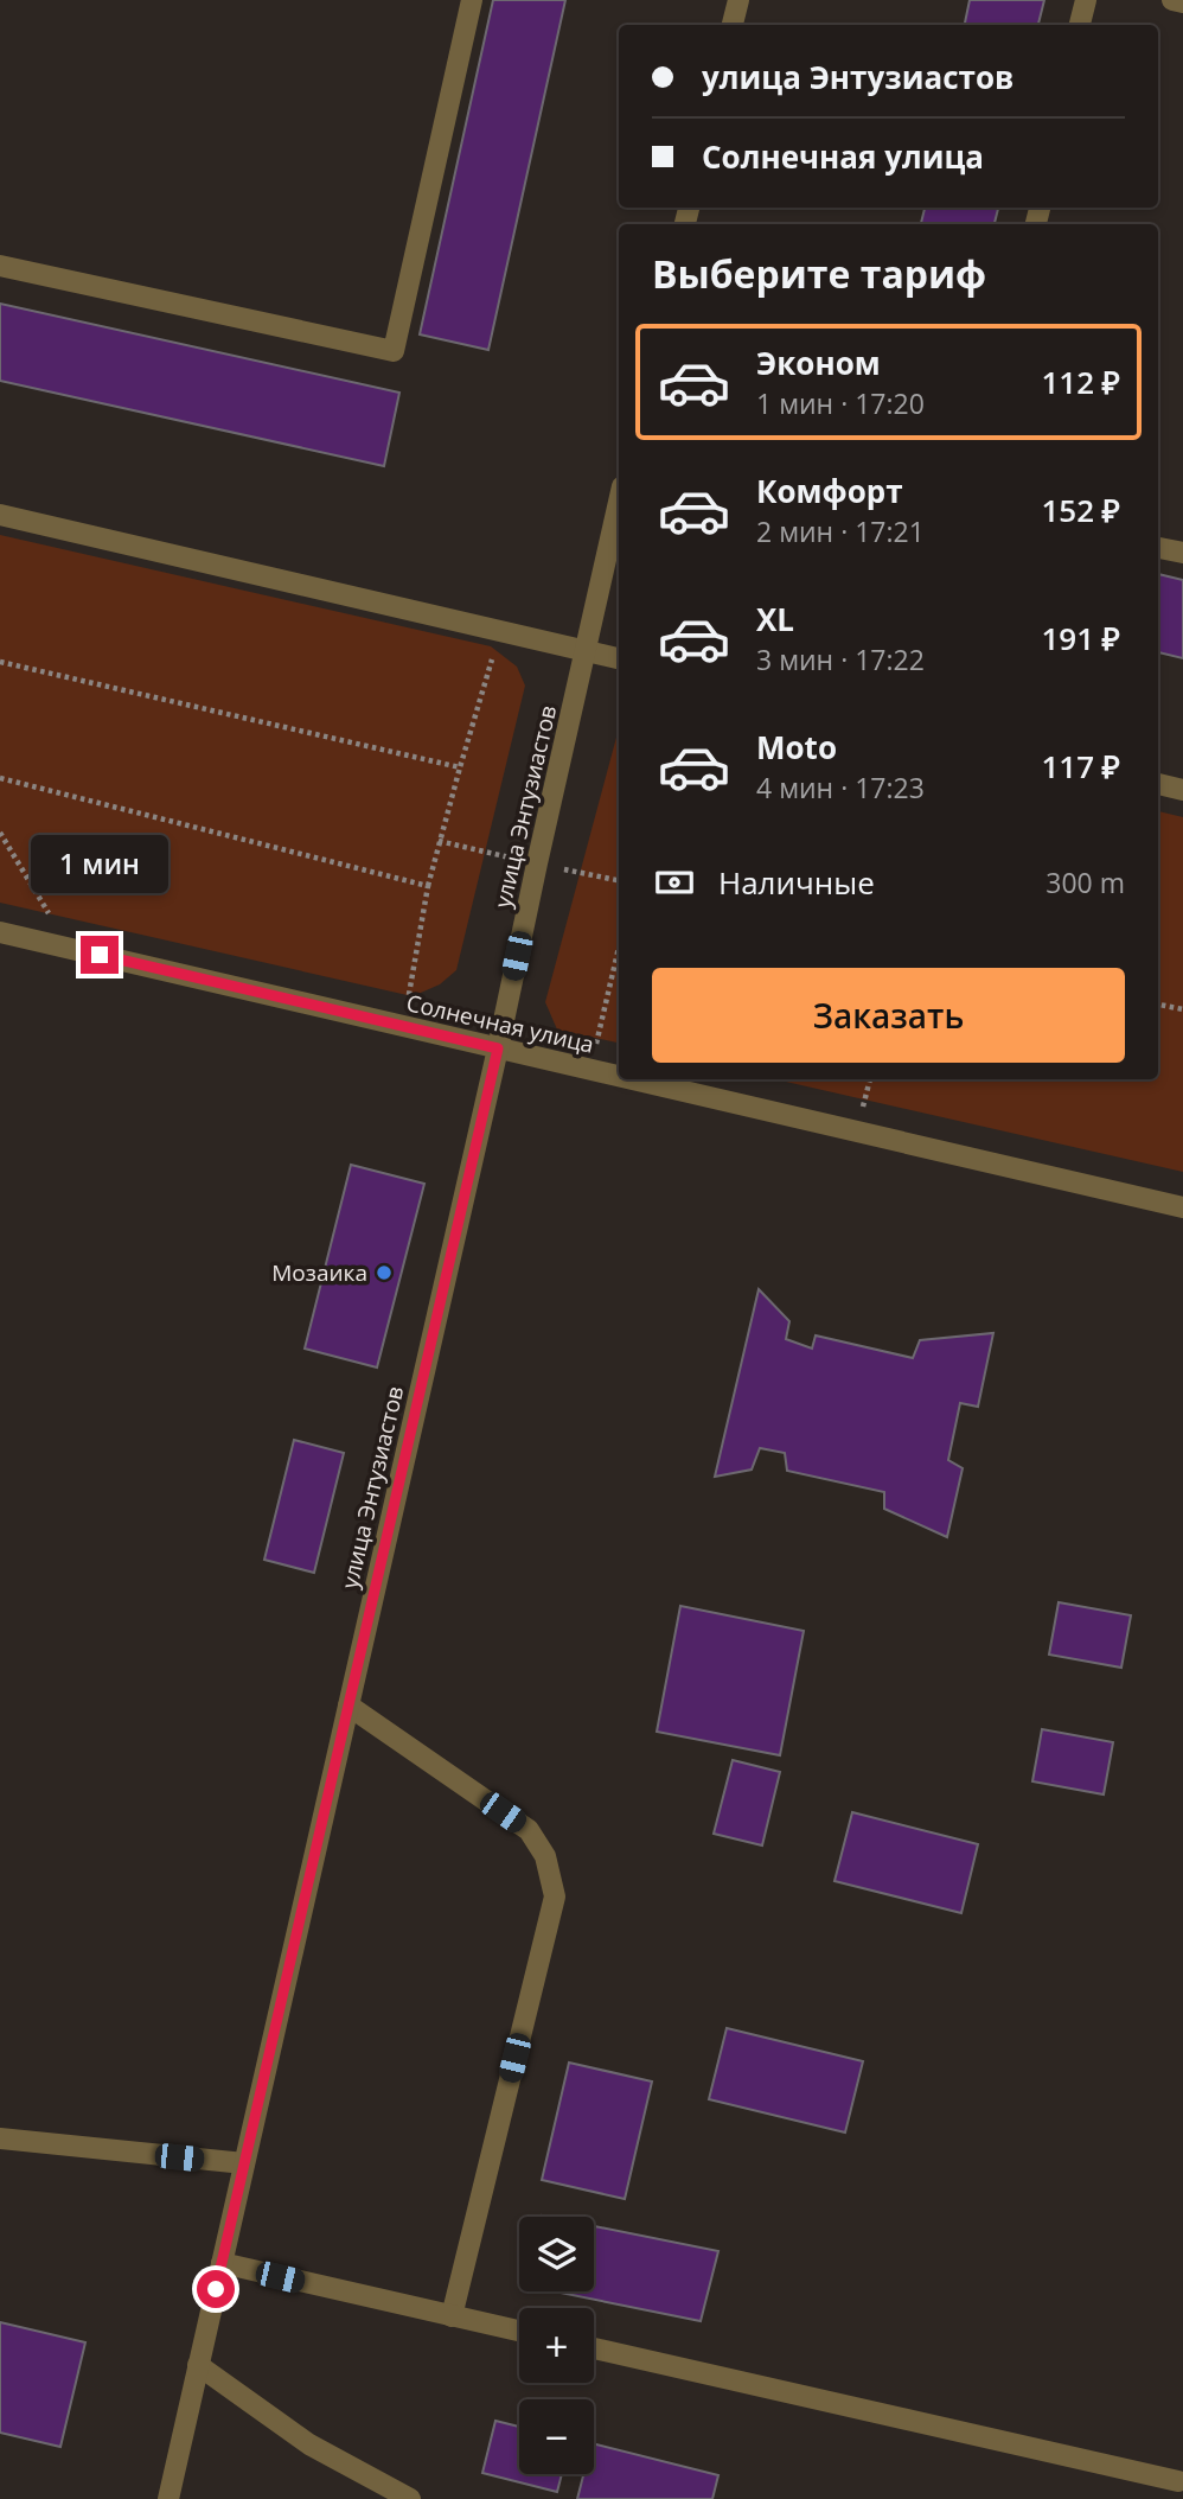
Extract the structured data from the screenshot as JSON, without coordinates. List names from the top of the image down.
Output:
{
  "streets": {
    "street": ["улица Энтузиастов", "Солнечная улица"]
  },
  "crossings": [
    ["улица Энтузиастов", "Солнечная улица"]
  ],
  "places": ["Мозаика"],
  "page": {
    "banner": ["улица Энтузиастов", "Солнечная улица"],
    "heading": "Выберите тариф",
    "list": [
      {
        "name": "Эконом",
        "note": "1 мин · 17:20",
        "value": "112 ₽"
      },
      {
        "name": "Комфорт",
        "note": "2 мин · 17:21",
        "value": "152 ₽"
      },
      {
        "name": "XL",
        "note": "3 мин · 17:22",
        "value": "191 ₽"
      },
      {
        "name": "Moto",
        "note": "4 мин · 17:23",
        "value": "117 ₽"
      }
    ],
    "bubble": "1 мин",
    "pay": ["Наличные", "300 m"],
    "buttons": "Заказать",
    "map_buttons": ["+", "−"]
  }
}
